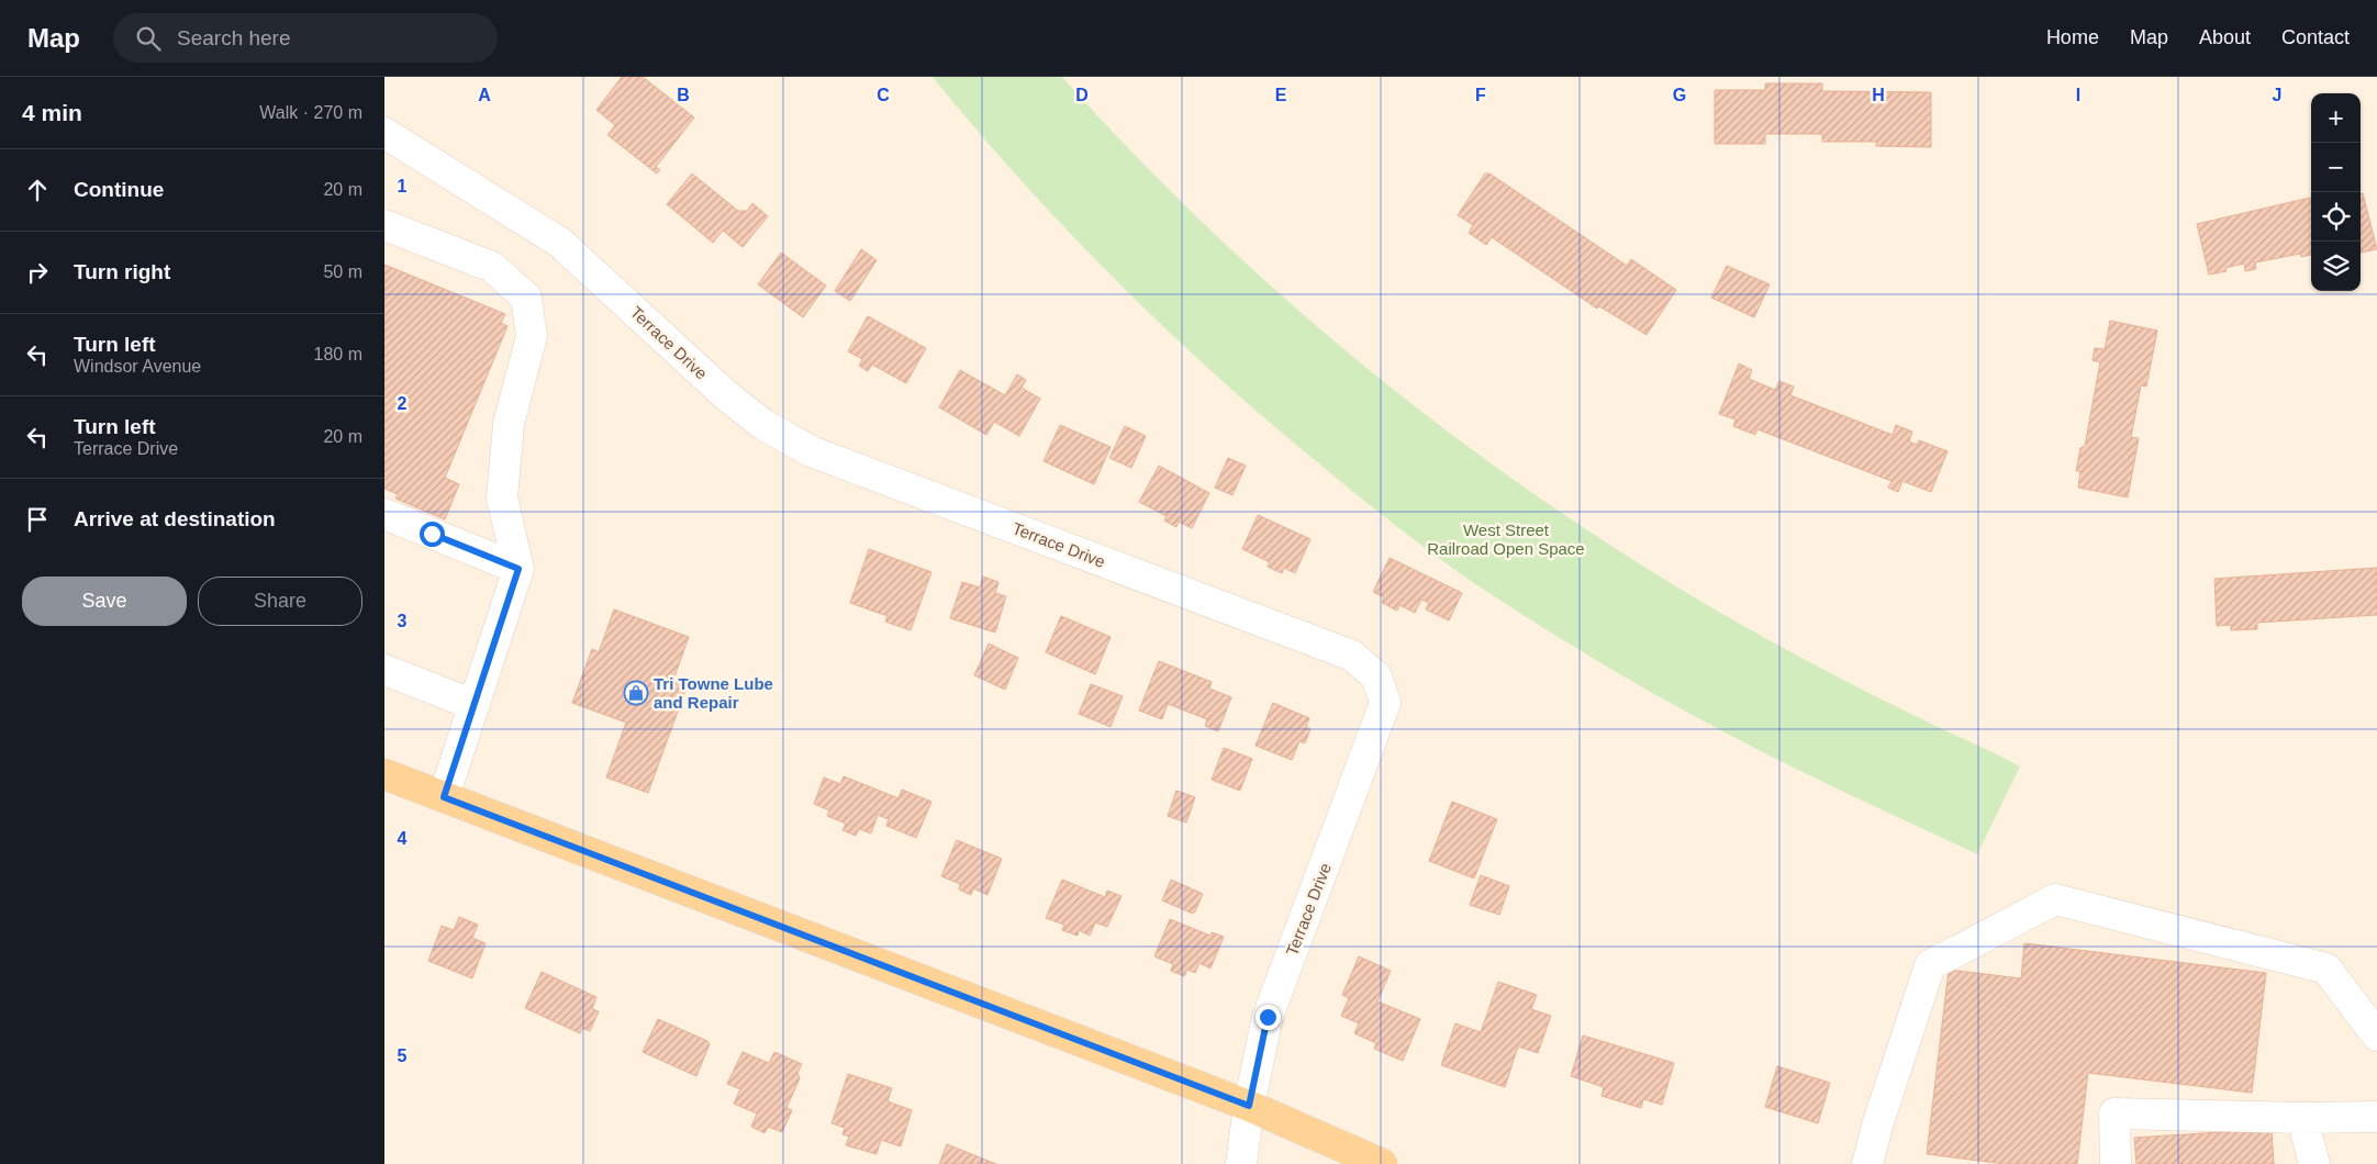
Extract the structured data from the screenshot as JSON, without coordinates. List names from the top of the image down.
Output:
{
  "streets": {
    "street": ["Terrace Drive"]
  },
  "parks": ["West Street Railroad Open Space"],
  "places": {
    "shop": ["Tri Towne Lube and Repair"]
  },
  "page": {
    "header": "Map",
    "search": "Search here",
    "nav": [
      "Home",
      "Map",
      "About",
      "Contact"
    ],
    "heading": ["4 min", "Walk · 270 m"],
    "map_buttons": ["+", "−"],
    "list": [
      ["Continue", "20 m"],
      ["Turn right", "50 m"],
      ["Turn left", "Windsor Avenue", "180 m"],
      ["Turn left", "Terrace Drive", "20 m"],
      "Arrive at destination"
    ],
    "buttons": ["Save", "Share"]
  },
  "grid": {
    "columns": [
      "A",
      "B",
      "C",
      "D",
      "E",
      "F",
      "G",
      "H",
      "I",
      "J"
    ],
    "rows": [
      "1",
      "2",
      "3",
      "4",
      "5"
    ]
  }
}
